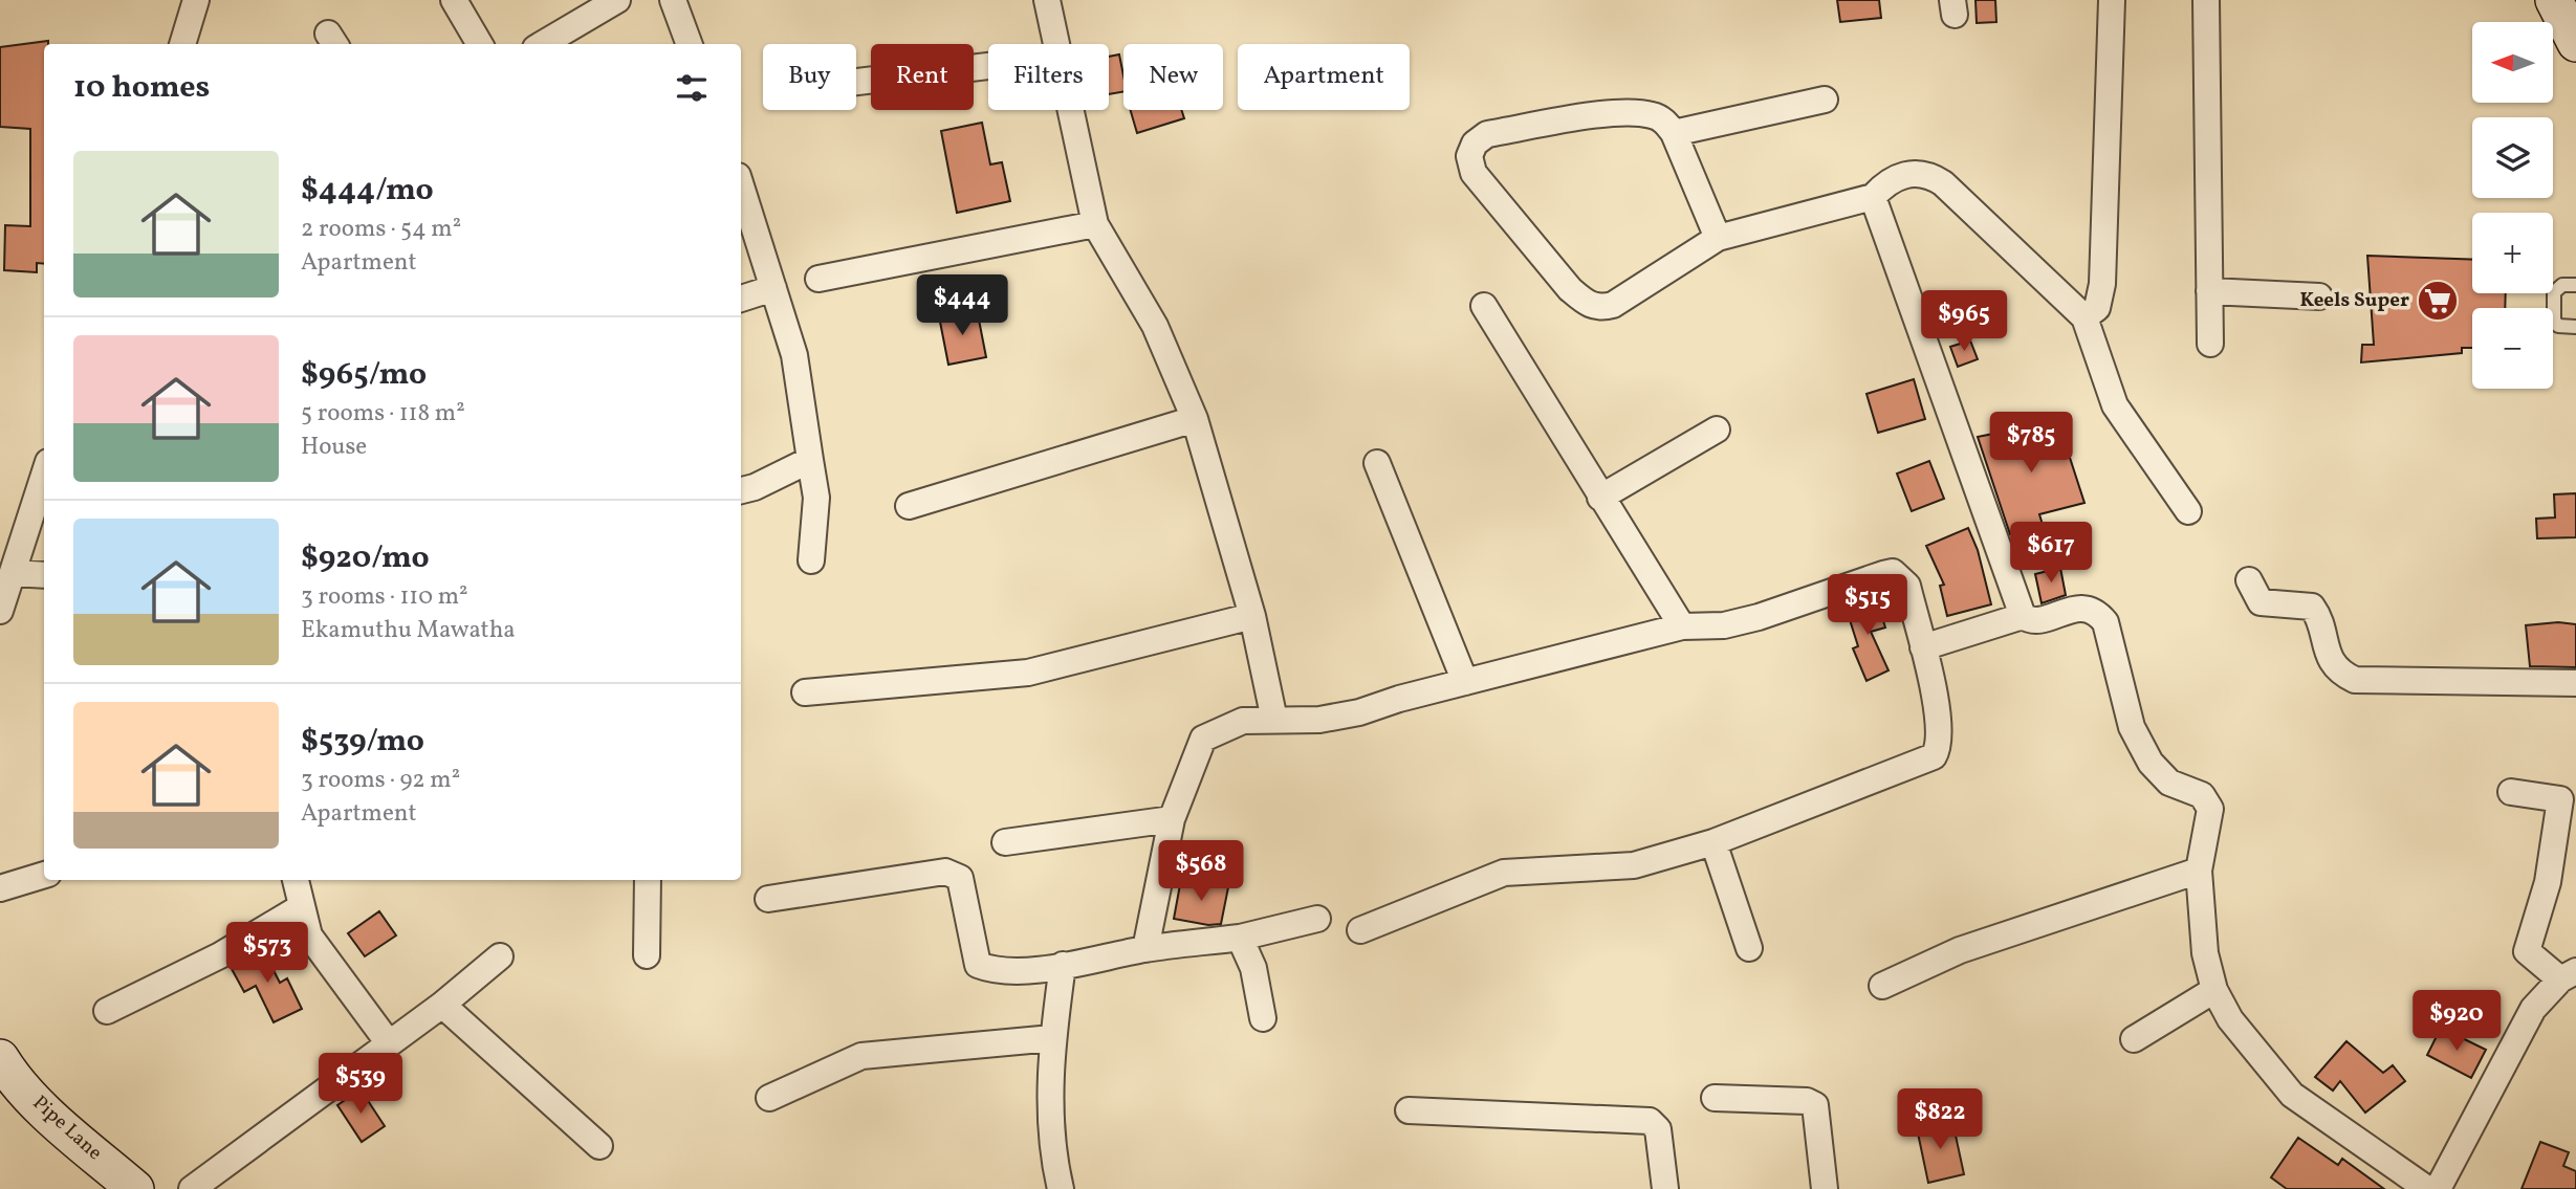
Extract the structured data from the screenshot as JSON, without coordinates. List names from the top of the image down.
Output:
{
  "streets": {
    "street": ["Pipe Lane"]
  },
  "places": {
    "supermarket": ["Keels Super"]
  },
  "north": "left",
  "page": {
    "map_buttons": ["+", "−"],
    "chip": [
      "Buy",
      "Rent",
      "Filters",
      "New",
      "Apartment"
    ],
    "heading": "10 homes",
    "list": [
      {
        "name": "$444/mo",
        "note": "2 rooms · 54 m² · Apartment"
      },
      {
        "name": "$965/mo",
        "note": "5 rooms · 118 m² · House"
      },
      {
        "name": "$920/mo",
        "note": "3 rooms · 110 m² · Ekamuthu Mawatha"
      },
      {
        "name": "$539/mo",
        "note": "3 rooms · 92 m² · Apartment"
      }
    ],
    "price": [
      "$444",
      "$965",
      "$785",
      "$617",
      "$515",
      "$568",
      "$573",
      "$920",
      "$539",
      "$822"
    ]
  }
}
